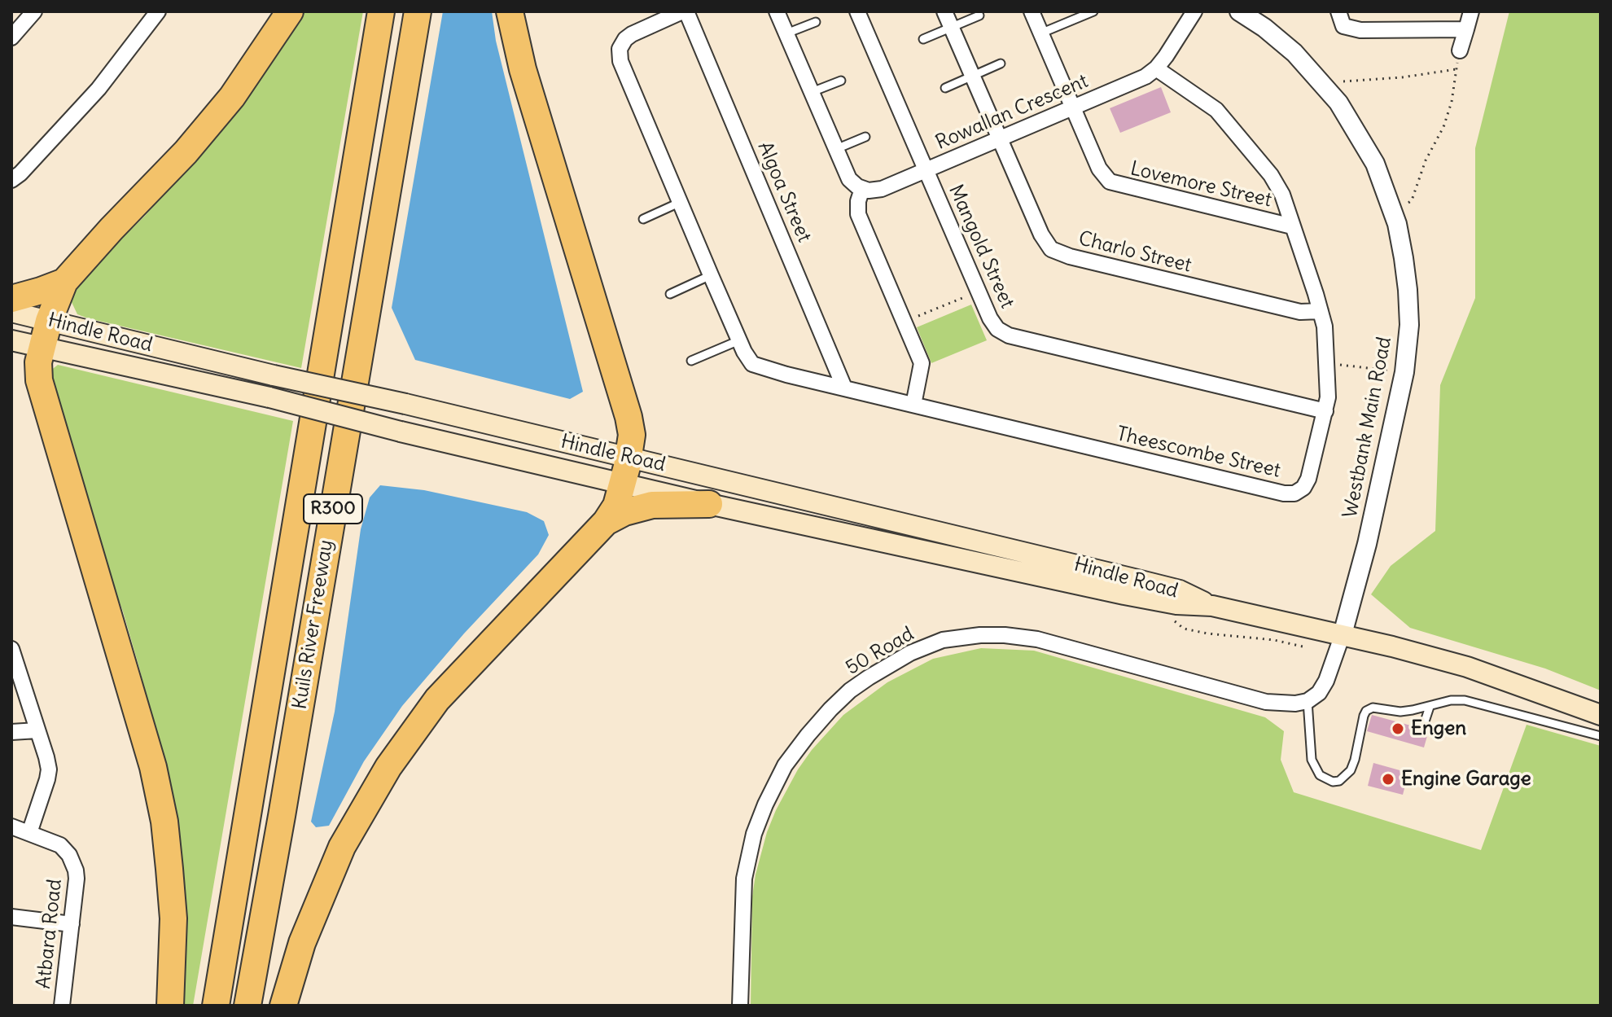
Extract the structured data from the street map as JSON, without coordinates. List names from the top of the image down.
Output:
{
  "streets": {
    "highway": ["R300", "Kuils River Freeway"],
    "main road": ["Hindle Road"],
    "street": [
      "Rowallan Crescent",
      "Lovemore Street",
      "Algoa Street",
      "Mangold Street",
      "Charlo Street",
      "Westbank Main Road",
      "Theescombe Street",
      "50 Road",
      "Atbara Road"
    ]
  },
  "crossings": [
    ["Rowallan Crescent", "Lovemore Street"],
    ["Rowallan Crescent", "Mangold Street"],
    ["Rowallan Crescent", "Charlo Street"],
    ["Rowallan Crescent", "Theescombe Street"],
    ["Lovemore Street", "Theescombe Street"],
    ["Algoa Street", "Theescombe Street"],
    ["Mangold Street", "Theescombe Street"],
    ["Charlo Street", "Theescombe Street"],
    ["Hindle Road", "Westbank Main Road"]
  ],
  "places": ["Engen", "Engine Garage"]
}
